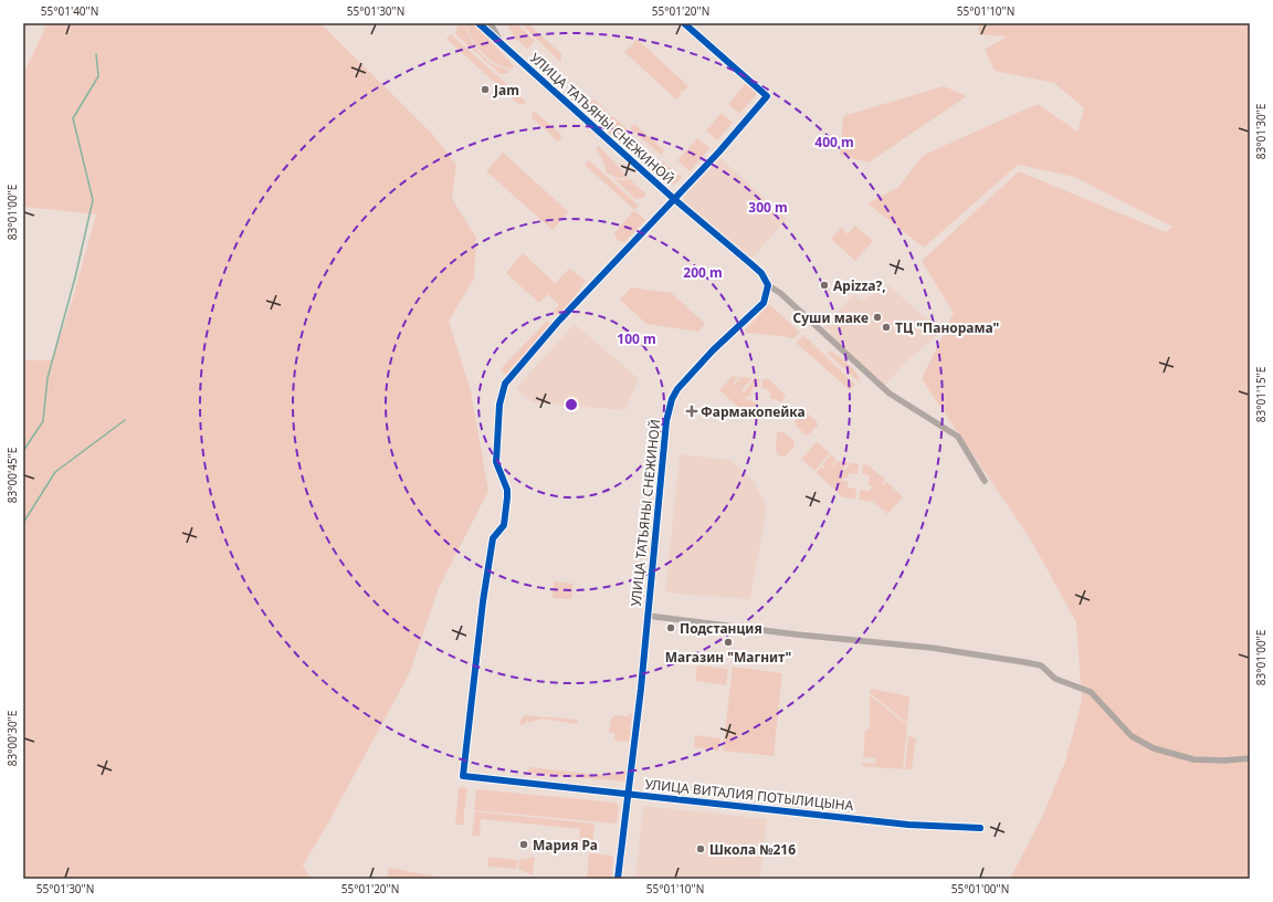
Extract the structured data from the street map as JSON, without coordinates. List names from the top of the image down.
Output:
{
  "streets": {
    "street": ["УЛИЦА ТАТЬЯНЫ СНЕЖИНОЙ", "УЛИЦА ВИТАЛИЯ ПОТЫЛИЦЫНА"]
  },
  "crossings": [
    ["УЛИЦА ТАТЬЯНЫ СНЕЖИНОЙ", "УЛИЦА ВИТАЛИЯ ПОТЫЛИЦЫНА"]
  ],
  "places": {
    "other": [
      "Jam",
      "Apizza?,",
      "Суши маке",
      "ТЦ \"Панорама\"",
      "Подстанция",
      "Магазин \"Магнит\"",
      "Мария Ра",
      "Школа №216"
    ],
    "health": ["Фармакопейка"]
  },
  "coordinates": [
    "55°01'40\"N",
    "55°01'30\"N",
    "55°01'20\"N",
    "55°01'10\"N",
    "83°01'30\"E",
    "83°01'00\"E",
    "83°01'15\"E",
    "83°00'45\"E",
    "83°00'30\"E",
    "55°01'00\"N"
  ],
  "rings": [
    "400 m",
    "300 m",
    "200 m",
    "100 m"
  ]
}
